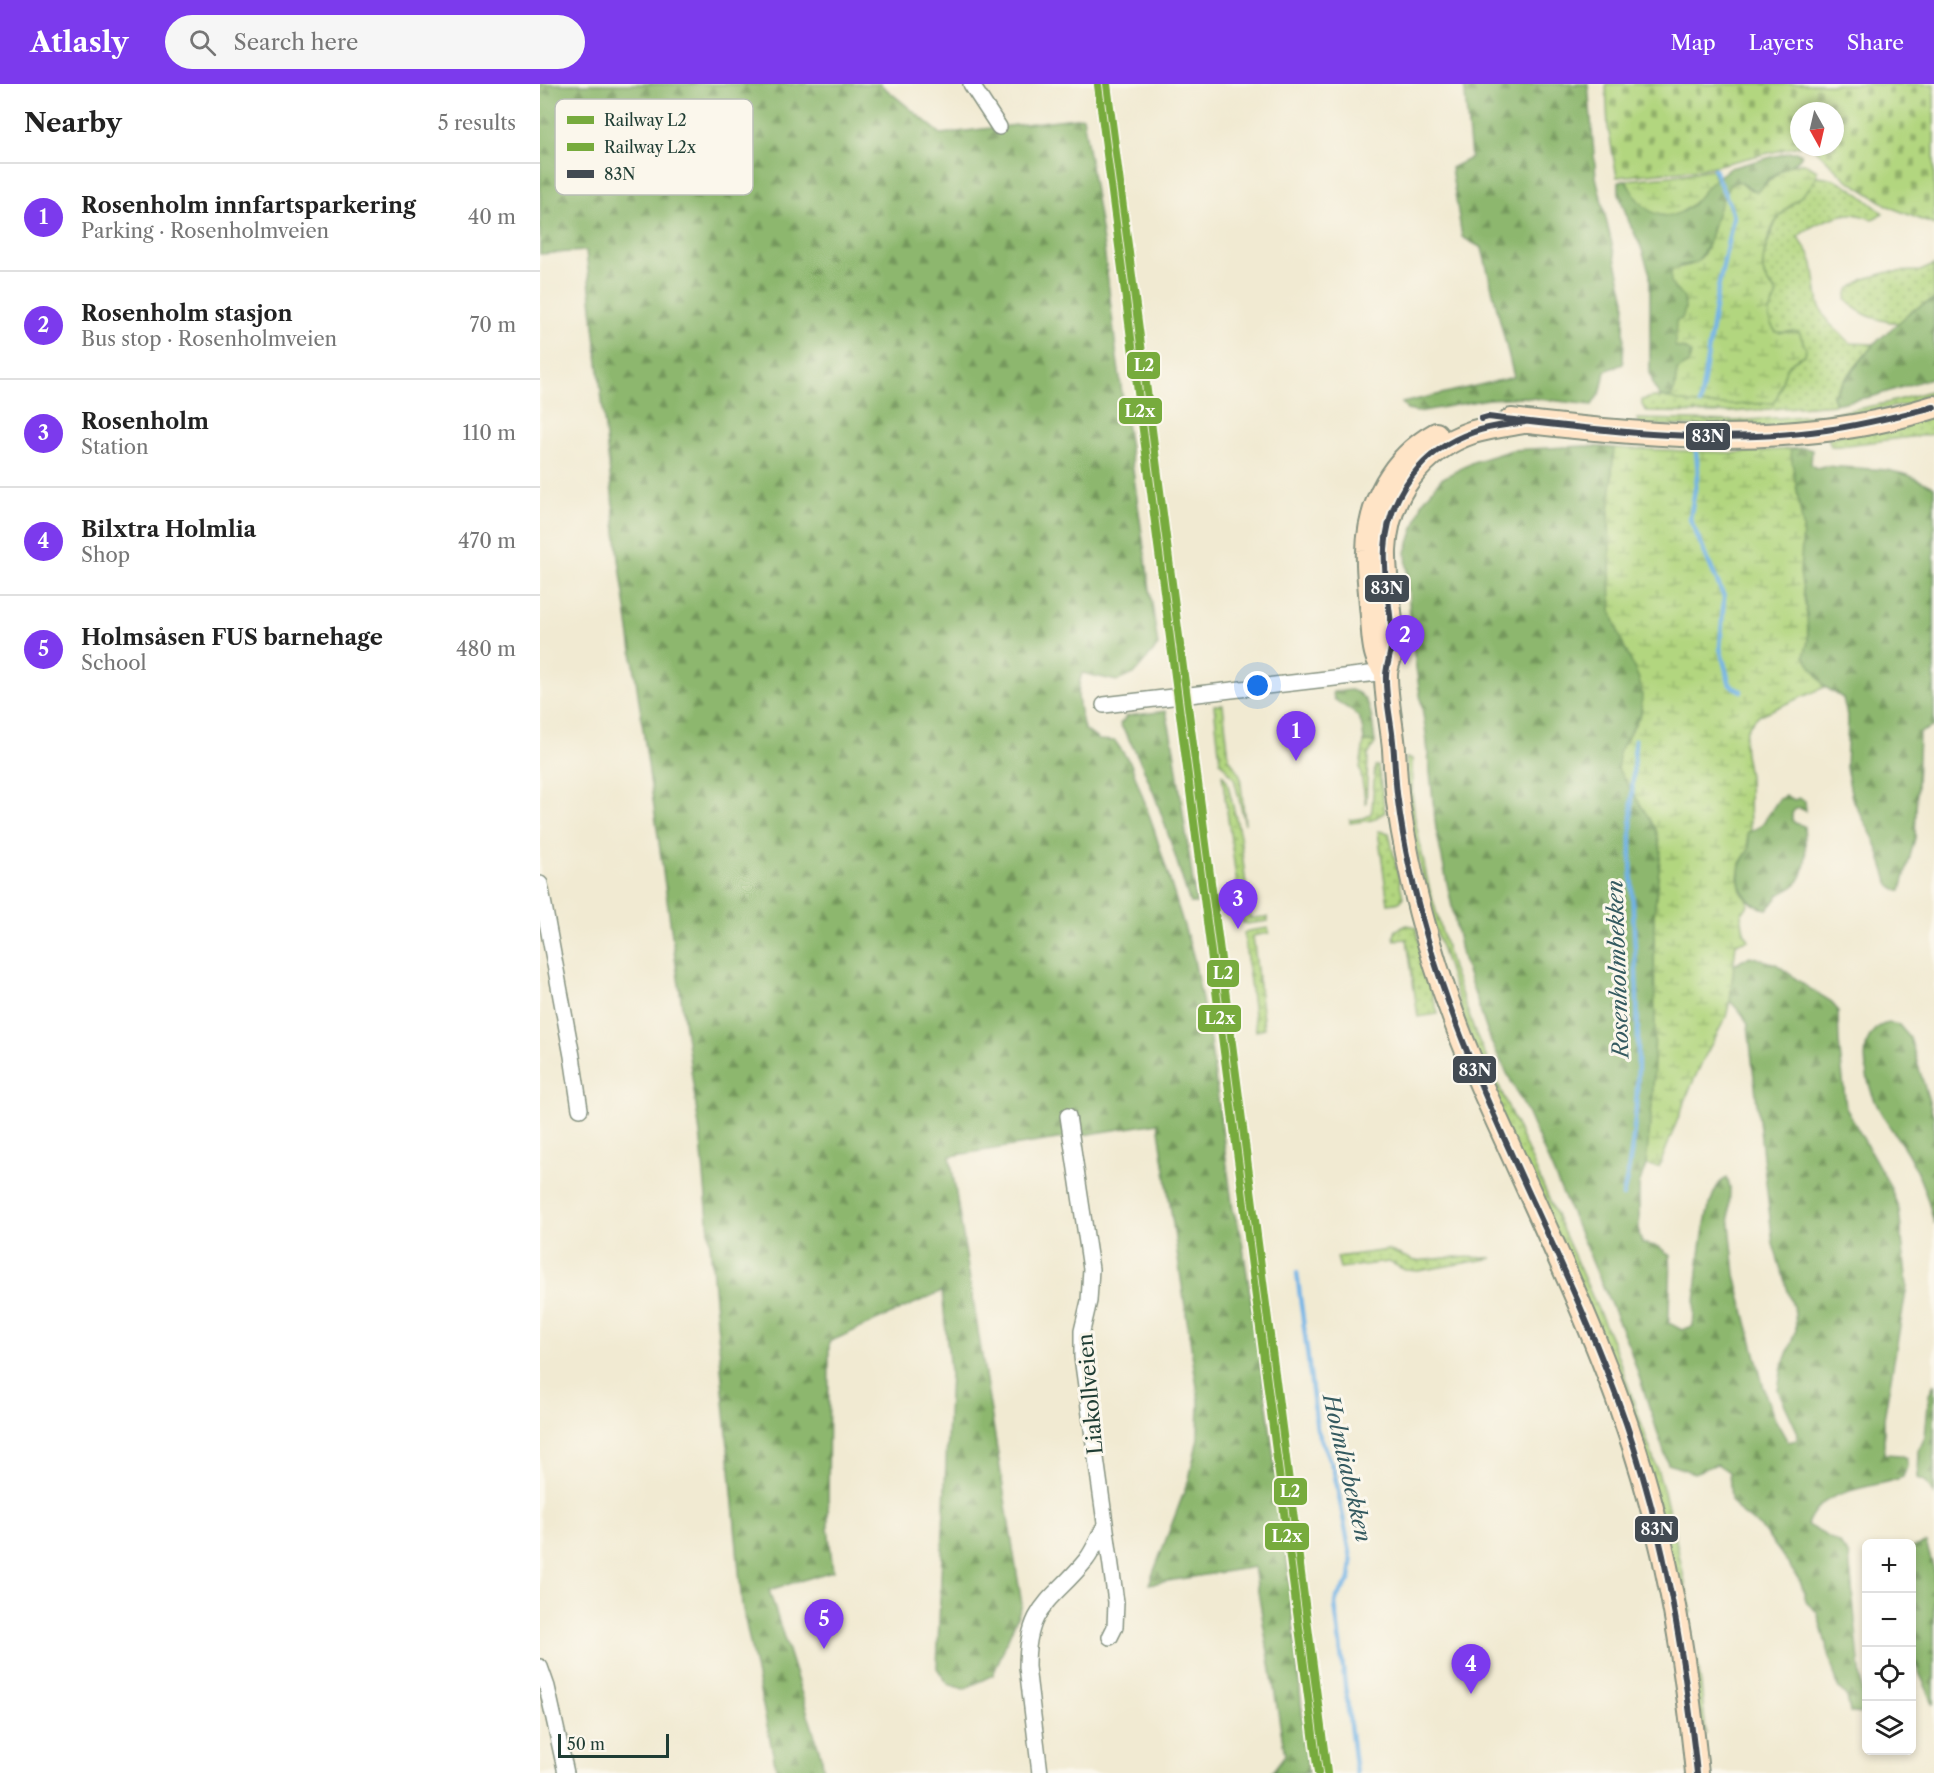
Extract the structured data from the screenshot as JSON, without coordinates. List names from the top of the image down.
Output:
{
  "streets": {
    "street": ["Liakollveien"]
  },
  "water": ["Rosenholmbekken", "Holmliabekken"],
  "lines": ["rail line L2", "rail line L2x", "transit line 83N"],
  "legend": ["Railway L2", "Railway L2x", "83N"],
  "scale_bar": "50 m",
  "north": "bottom",
  "page": {
    "header": "Atlasly",
    "search": "Search here",
    "nav": ["Map", "Layers", "Share"],
    "heading": ["Nearby", "5 results"],
    "list": [
      {
        "mark": "1",
        "name": "Rosenholm innfartsparkering",
        "note": "Parking · Rosenholmveien",
        "value": "40 m"
      },
      {
        "mark": "2",
        "name": "Rosenholm stasjon",
        "note": "Bus stop · Rosenholmveien",
        "value": "70 m"
      },
      {
        "mark": "3",
        "name": "Rosenholm",
        "note": "Station",
        "value": "110 m"
      },
      {
        "mark": "4",
        "name": "Bilxtra Holmlia",
        "note": "Shop",
        "value": "470 m"
      },
      {
        "mark": "5",
        "name": "Holmsåsen FUS barnehage",
        "note": "School",
        "value": "480 m"
      }
    ],
    "pins": [
      "2",
      "1",
      "3",
      "5",
      "4"
    ],
    "map_buttons": ["+", "−"],
    "scale": "50 m"
  }
}
